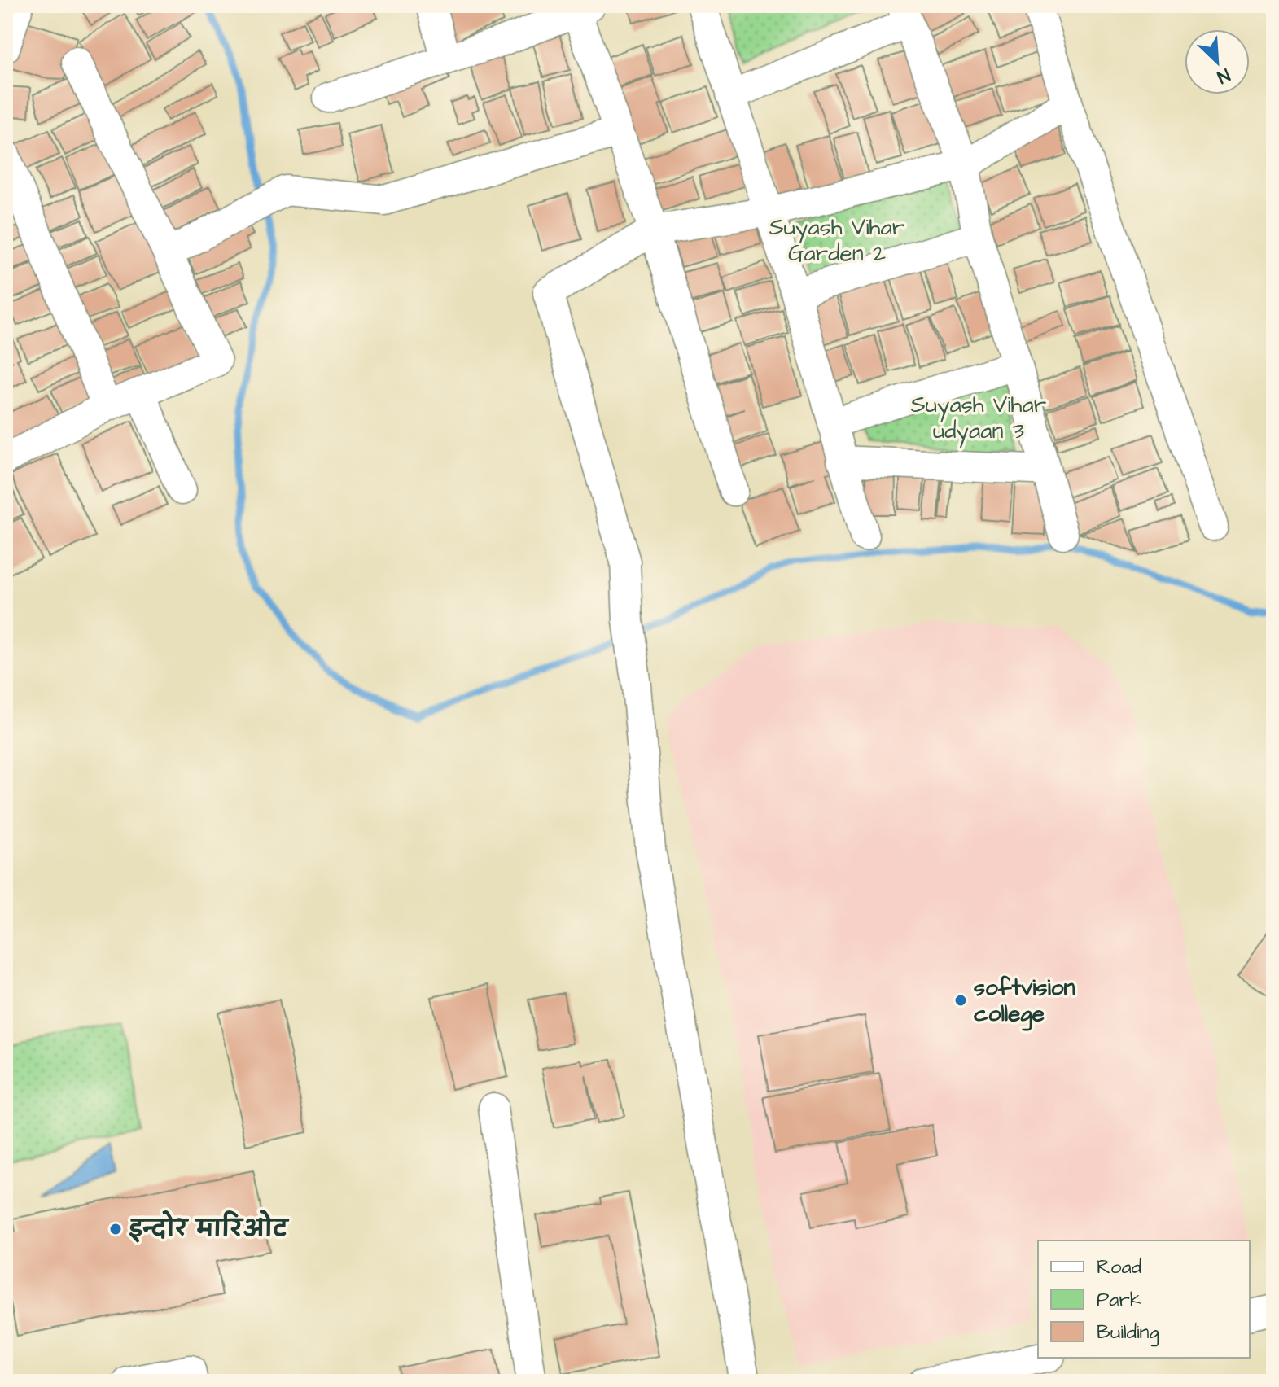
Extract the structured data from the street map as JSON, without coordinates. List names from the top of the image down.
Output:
{
  "parks": ["Suyash Vihar Garden 2", "Suyash Vihar udyaan 3"],
  "places": ["softvision college", "इन्दोर मारिओट"],
  "legend": ["Road", "Park", "Building"],
  "north": "bottom right"
}
